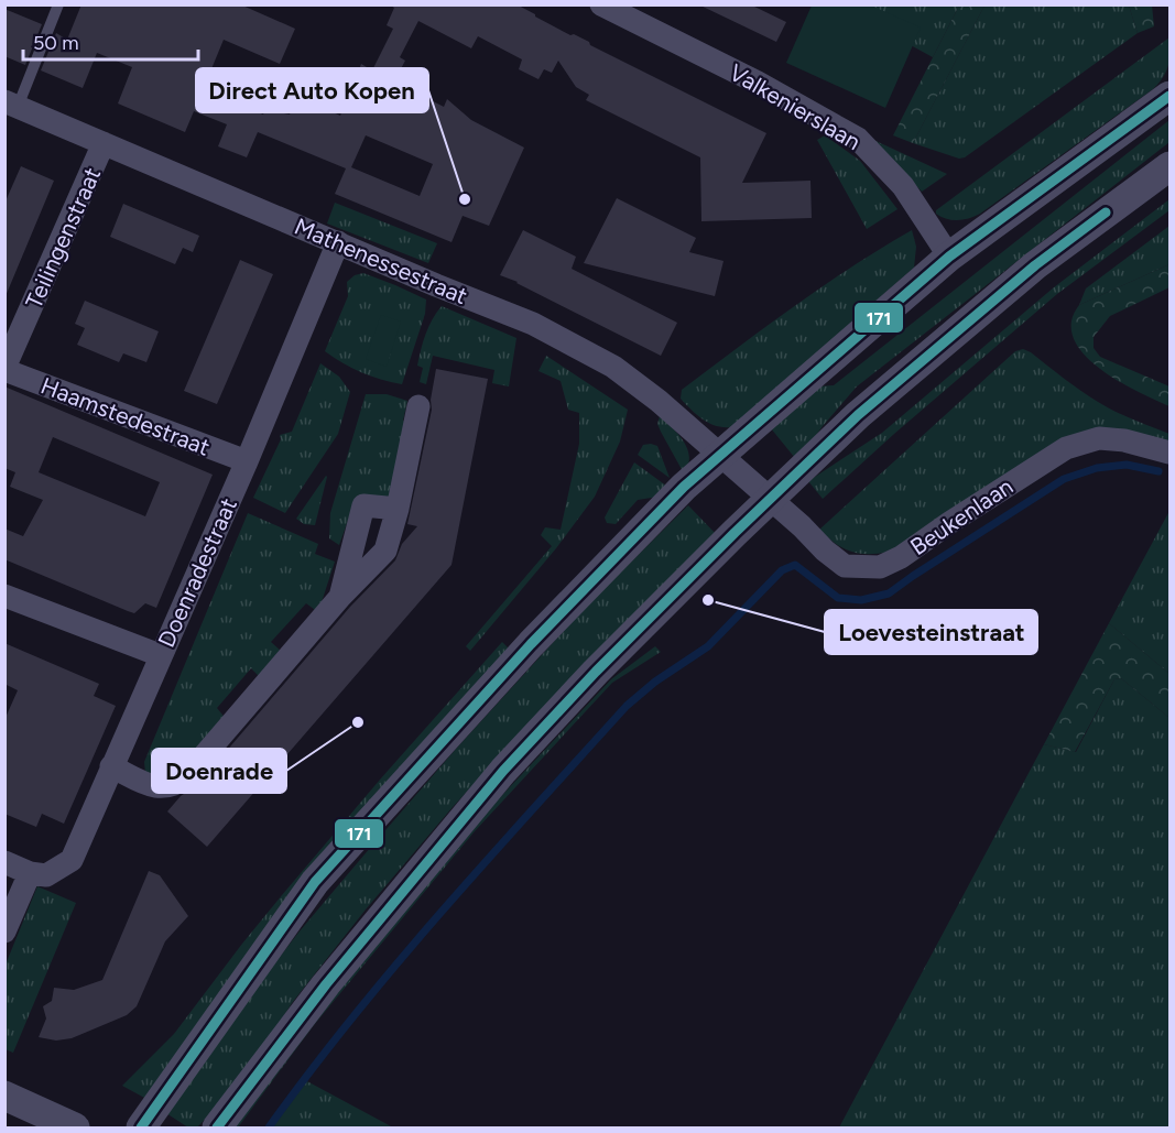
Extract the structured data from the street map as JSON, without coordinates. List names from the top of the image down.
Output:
{
  "streets": {
    "street": [
      "Valkenierslaan",
      "Teilingenstraat",
      "Mathenessestraat",
      "Haamstedestraat",
      "Beukenlaan",
      "Doenradestraat"
    ]
  },
  "crossings": [
    ["Teilingenstraat", "Mathenessestraat"],
    ["Teilingenstraat", "Haamstedestraat"],
    ["Mathenessestraat", "Beukenlaan"],
    ["Mathenessestraat", "Doenradestraat"],
    ["Haamstedestraat", "Doenradestraat"]
  ],
  "places": ["Direct Auto Kopen", "Loevesteinstraat", "Doenrade"],
  "lines": ["transit line 171"],
  "scale_bar": "50 m"
}
